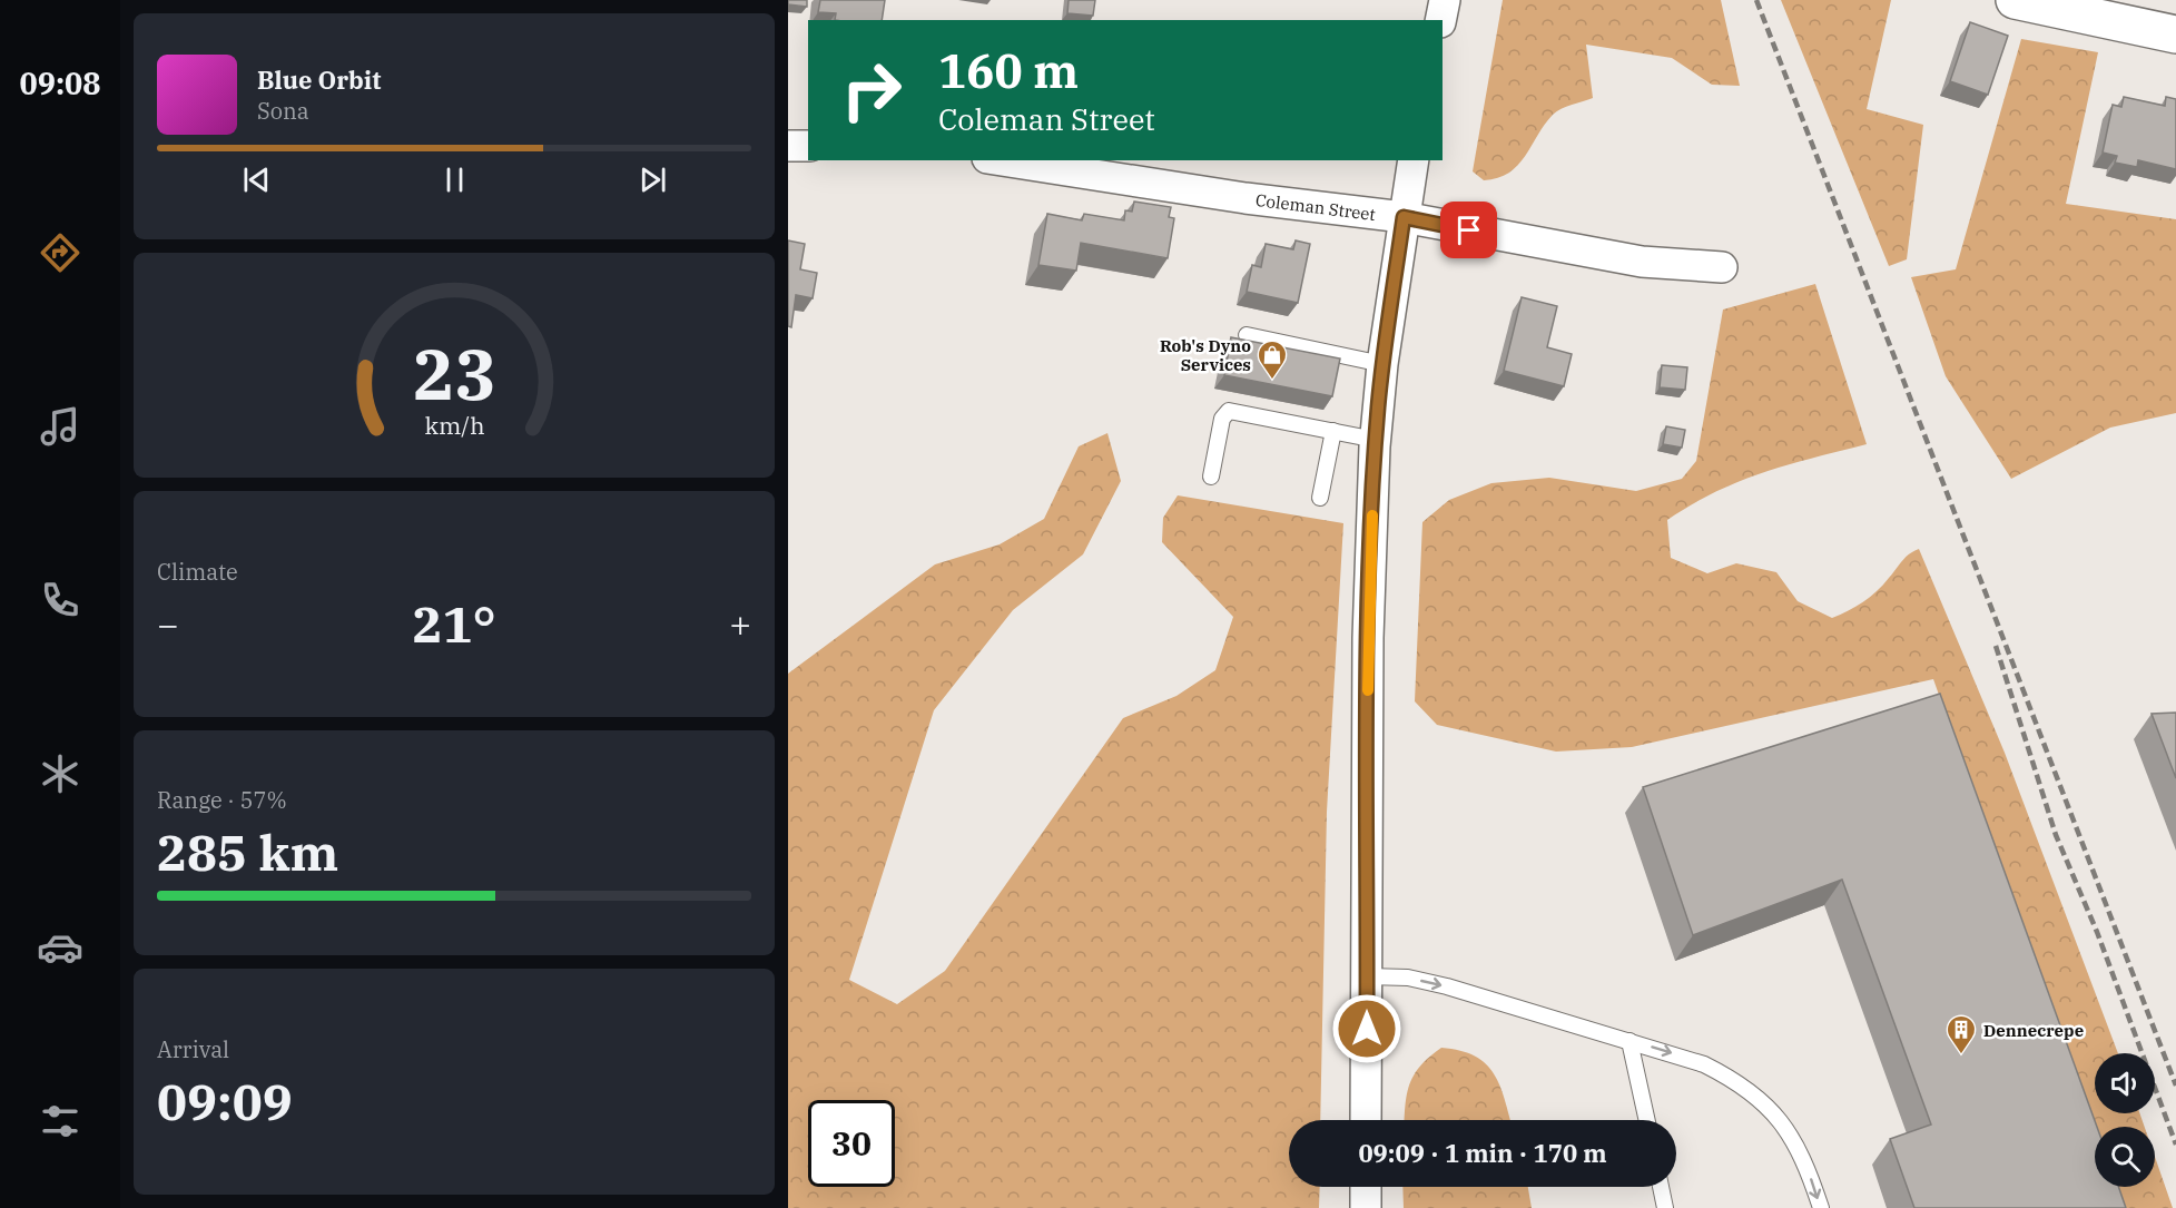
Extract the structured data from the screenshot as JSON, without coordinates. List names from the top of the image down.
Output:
{
  "streets": {
    "street": ["Coleman Street"]
  },
  "places": {
    "shop": ["Rob's Dyno Services"],
    "building": ["Dennecrepe"]
  },
  "page": {
    "tabs": "09:08",
    "turn": ["160 m", "Coleman Street"],
    "song": ["Blue Orbit", "Sona"],
    "tile": [
      "Climate",
      ["Range · 57%", "285 km"],
      ["Arrival", "09:09"]
    ],
    "heat": ["−", "21°", "+"],
    "limit": "30",
    "trip": "09:09 · 1 min · 170 m",
    "gauge": ["23", "km/h"]
  }
}
